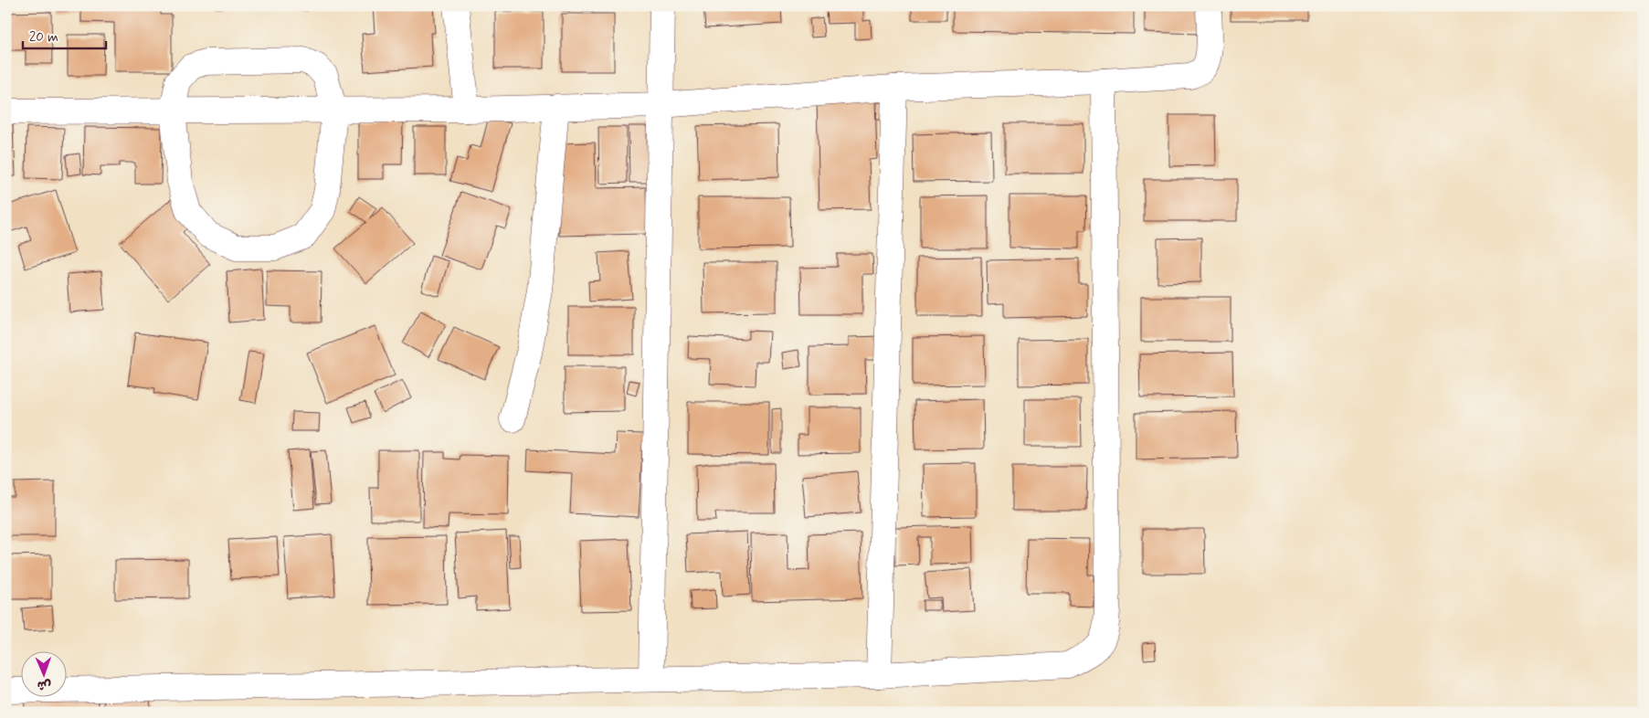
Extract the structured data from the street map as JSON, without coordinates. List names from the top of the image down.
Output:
{
  "scale_bar": "20 m",
  "north": "bottom"
}
